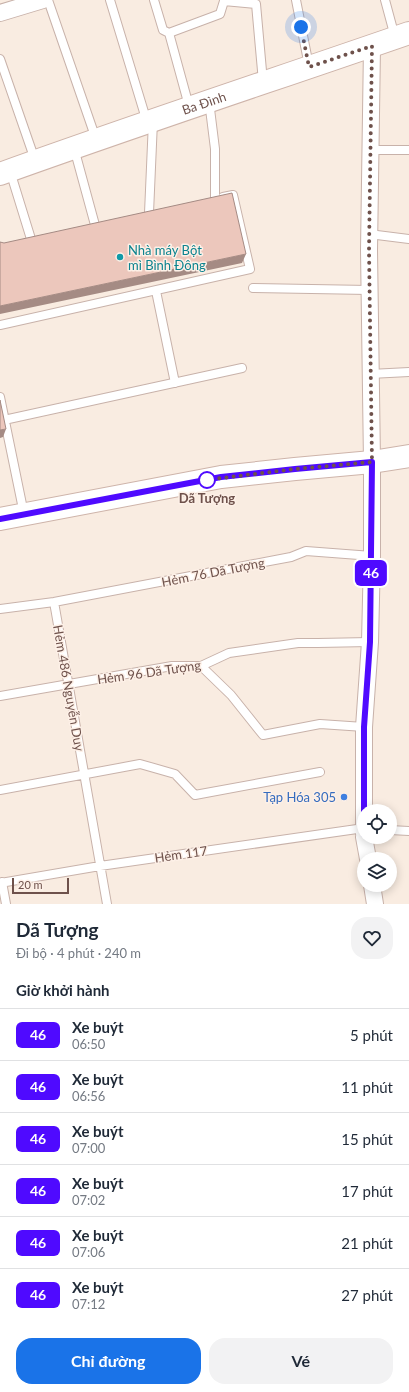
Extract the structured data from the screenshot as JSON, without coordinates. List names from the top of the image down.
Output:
{
  "streets": {
    "main road": ["Ba Đình"],
    "lane": [
      "Hẻm 76 Dã Tượng",
      "Hẻm 96 Dã Tượng",
      "Hẻm 486 Nguyễn Duy",
      "Hẻm 117"
    ]
  },
  "crossings": [
    ["Hẻm 76 Dã Tượng", "Hẻm 486 Nguyễn Duy"],
    ["Hẻm 96 Dã Tượng", "Hẻm 486 Nguyễn Duy"],
    ["Hẻm 486 Nguyễn Duy", "Hẻm 117"]
  ],
  "places": ["Nhà máy Bột mì Bình Đông", "Dã Tượng", "Tạp Hóa 305"],
  "lines": ["bus line 46"],
  "scale_bar": "20 m",
  "page": {
    "on_map": "46",
    "scale": "20 m",
    "heading": [
      ["Dã Tượng", "Đi bộ · 4 phút · 240 m"],
      "Giờ khởi hành"
    ],
    "list": [
      {
        "mark": "46",
        "name": "Xe buýt",
        "note": "06:50",
        "value": "5 phút"
      },
      {
        "mark": "46",
        "name": "Xe buýt",
        "note": "06:56",
        "value": "11 phút"
      },
      {
        "mark": "46",
        "name": "Xe buýt",
        "note": "07:00",
        "value": "15 phút"
      },
      {
        "mark": "46",
        "name": "Xe buýt",
        "note": "07:02",
        "value": "17 phút"
      },
      {
        "mark": "46",
        "name": "Xe buýt",
        "note": "07:06",
        "value": "21 phút"
      },
      {
        "mark": "46",
        "name": "Xe buýt",
        "note": "07:12",
        "value": "27 phút"
      }
    ],
    "buttons": ["Chỉ đường", "Vé"]
  }
}
